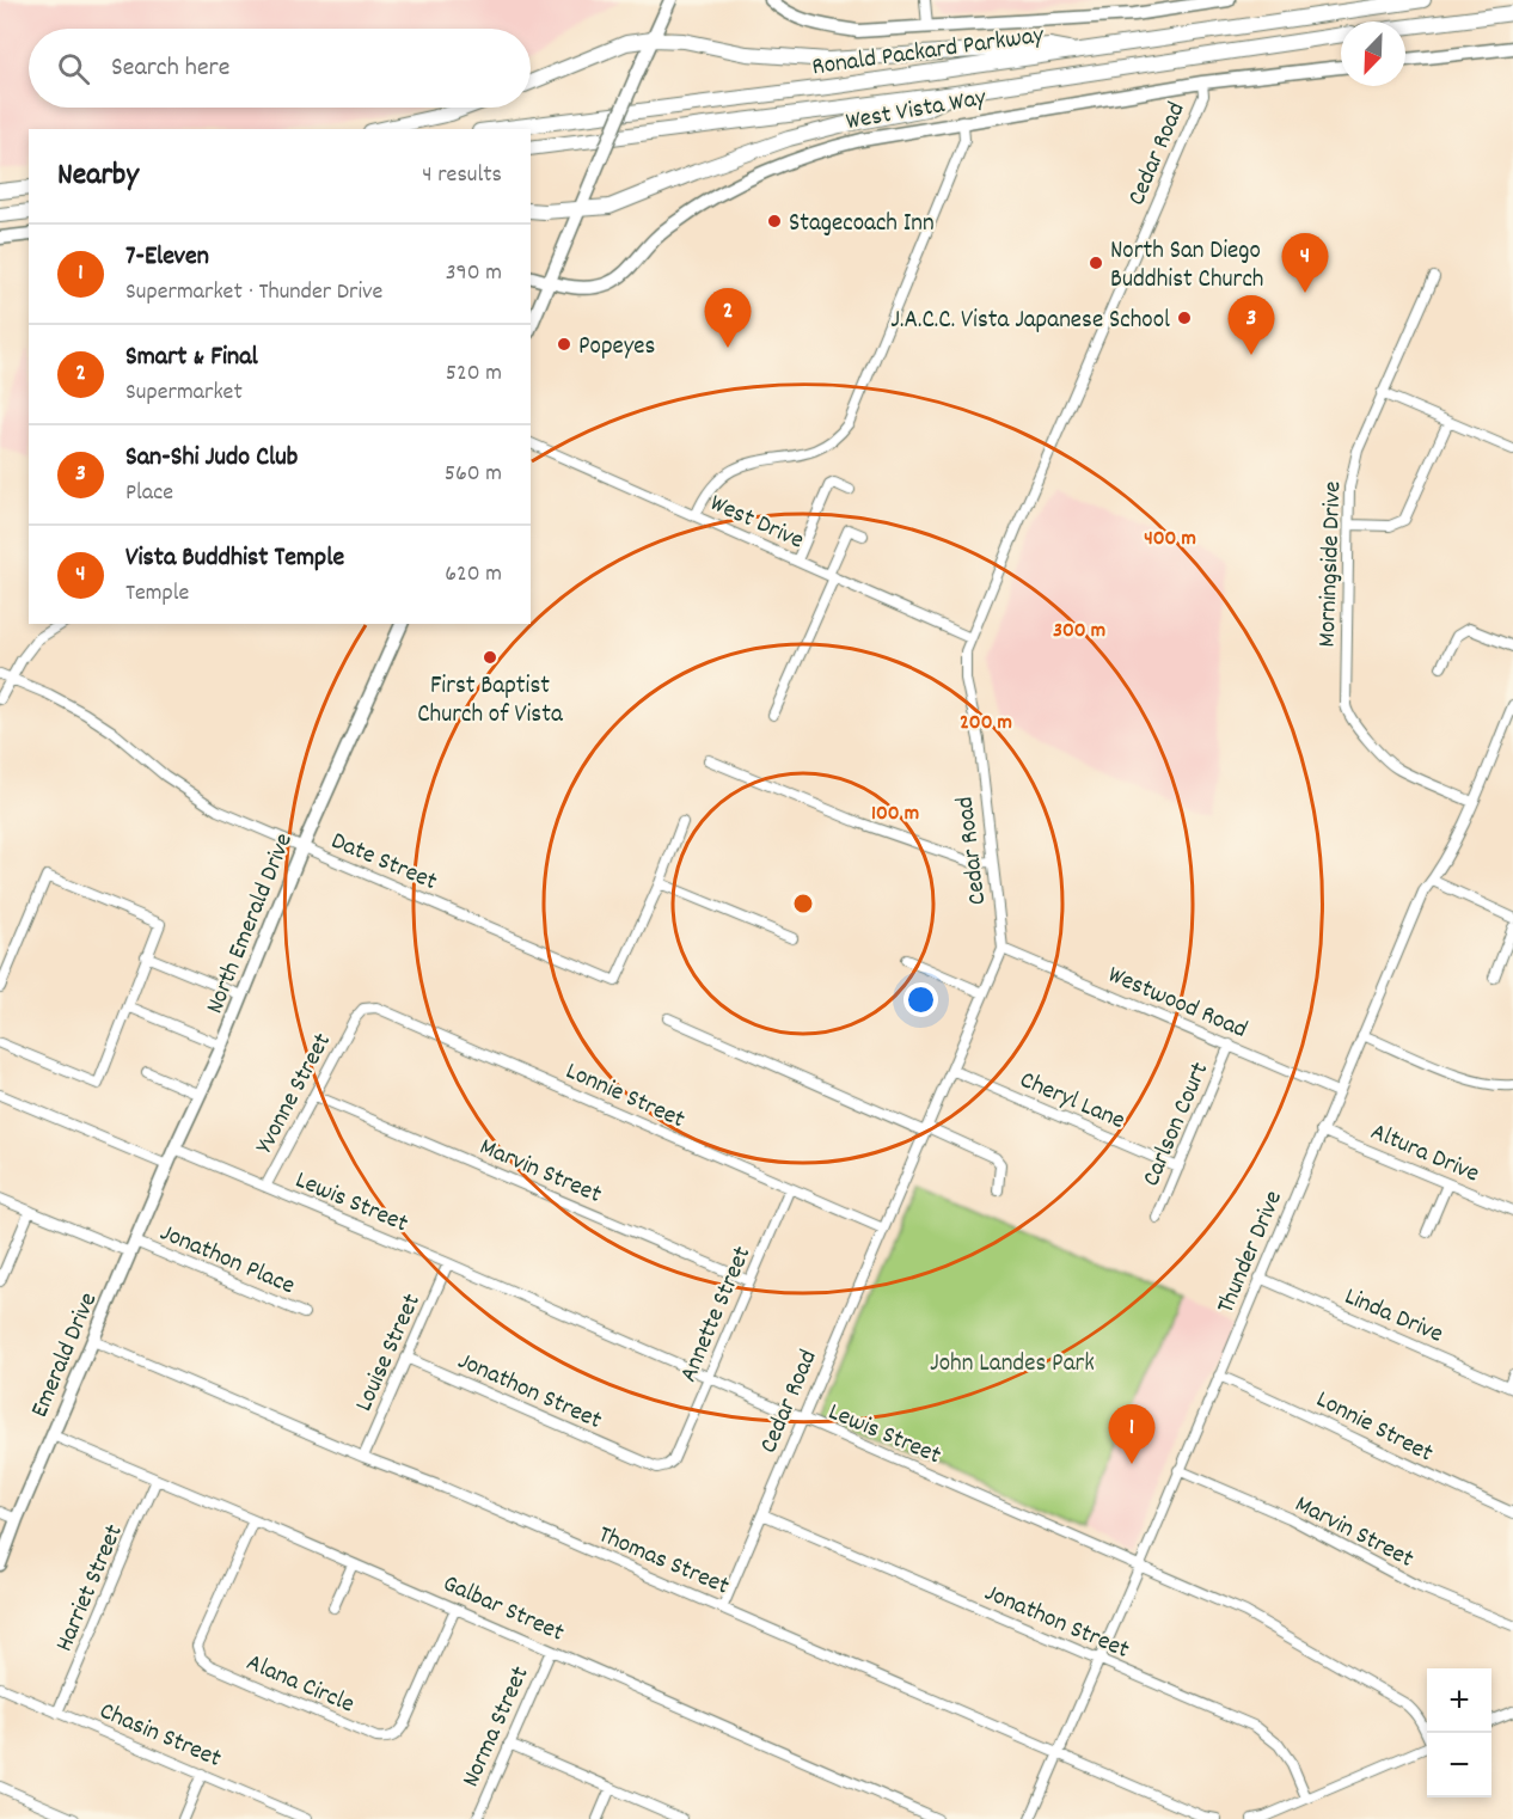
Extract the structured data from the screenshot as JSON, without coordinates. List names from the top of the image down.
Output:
{
  "streets": {
    "highway": ["Ronald Packard Parkway"],
    "main road": ["West Vista Way", "North Emerald Drive", "Emerald Drive"],
    "street": [
      "Cedar Road",
      "West Drive",
      "Morningside Drive",
      "Date Street",
      "Westwood Road",
      "Yvonne Street",
      "Lonnie Street",
      "Cheryl Lane",
      "Carlson Court",
      "Altura Drive",
      "Marvin Street",
      "Lewis Street",
      "Thunder Drive",
      "Jonathon Place",
      "Annette Street",
      "Linda Drive",
      "Louise Street",
      "Jonathon Street",
      "Thomas Street",
      "Harriet Street",
      "Galbar Street",
      "Alana Circle",
      "Norma Street",
      "Chasin Street"
    ]
  },
  "crossings": [
    ["West Vista Way", "Cedar Road"],
    ["Cedar Road", "West Drive"],
    ["Cedar Road", "Westwood Road"],
    ["Cedar Road", "Lonnie Street"],
    ["Cedar Road", "Cheryl Lane"],
    ["Cedar Road", "Lewis Street"],
    ["Cedar Road", "Jonathon Street"],
    ["Cedar Road", "Thomas Street"],
    ["Morningside Drive", "Thunder Drive"],
    ["Date Street", "North Emerald Drive"],
    ["North Emerald Drive", "Lewis Street"],
    ["North Emerald Drive", "Jonathon Place"],
    ["North Emerald Drive", "Emerald Drive"],
    ["Westwood Road", "Carlson Court"],
    ["Westwood Road", "Thunder Drive"],
    ["Yvonne Street", "Lonnie Street"],
    ["Yvonne Street", "Marvin Street"],
    ["Yvonne Street", "Lewis Street"],
    ["Lonnie Street", "Thunder Drive"],
    ["Lonnie Street", "Annette Street"],
    ["Cheryl Lane", "Carlson Court"],
    ["Altura Drive", "Thunder Drive"],
    ["Marvin Street", "Thunder Drive"],
    ["Marvin Street", "Annette Street"],
    ["Lewis Street", "Thunder Drive"],
    ["Lewis Street", "Annette Street"],
    ["Lewis Street", "Louise Street"],
    ["Thunder Drive", "Linda Drive"],
    ["Thunder Drive", "Jonathon Street"],
    ["Thunder Drive", "Thomas Street"],
    ["Jonathon Place", "Emerald Drive"],
    ["Annette Street", "Jonathon Street"],
    ["Louise Street", "Jonathon Street"],
    ["Louise Street", "Thomas Street"],
    ["Emerald Drive", "Thomas Street"],
    ["Emerald Drive", "Galbar Street"],
    ["Harriet Street", "Galbar Street"],
    ["Harriet Street", "Chasin Street"],
    ["Galbar Street", "Alana Circle"],
    ["Galbar Street", "Norma Street"]
  ],
  "parks": ["John Landes Park"],
  "places": [
    "Stagecoach Inn",
    "North San Diego Buddhist Church",
    "J.A.C.C. Vista Japanese School",
    "Popeyes",
    "First Baptist Church of Vista"
  ],
  "north": "bottom left",
  "page": {
    "search": "Search here",
    "heading": ["Nearby", "4 results"],
    "list": [
      {
        "mark": "1",
        "name": "7-Eleven",
        "note": "Supermarket · Thunder Drive",
        "value": "390 m"
      },
      {
        "mark": "2",
        "name": "Smart & Final",
        "note": "Supermarket",
        "value": "520 m"
      },
      {
        "mark": "3",
        "name": "San-Shi Judo Club",
        "note": "Place",
        "value": "560 m"
      },
      {
        "mark": "4",
        "name": "Vista Buddhist Temple",
        "note": "Temple",
        "value": "620 m"
      }
    ],
    "pins": [
      "4",
      "2",
      "3",
      "1"
    ],
    "map_buttons": ["+", "−"]
  },
  "rings": [
    "400 m",
    "300 m",
    "200 m",
    "100 m"
  ]
}
